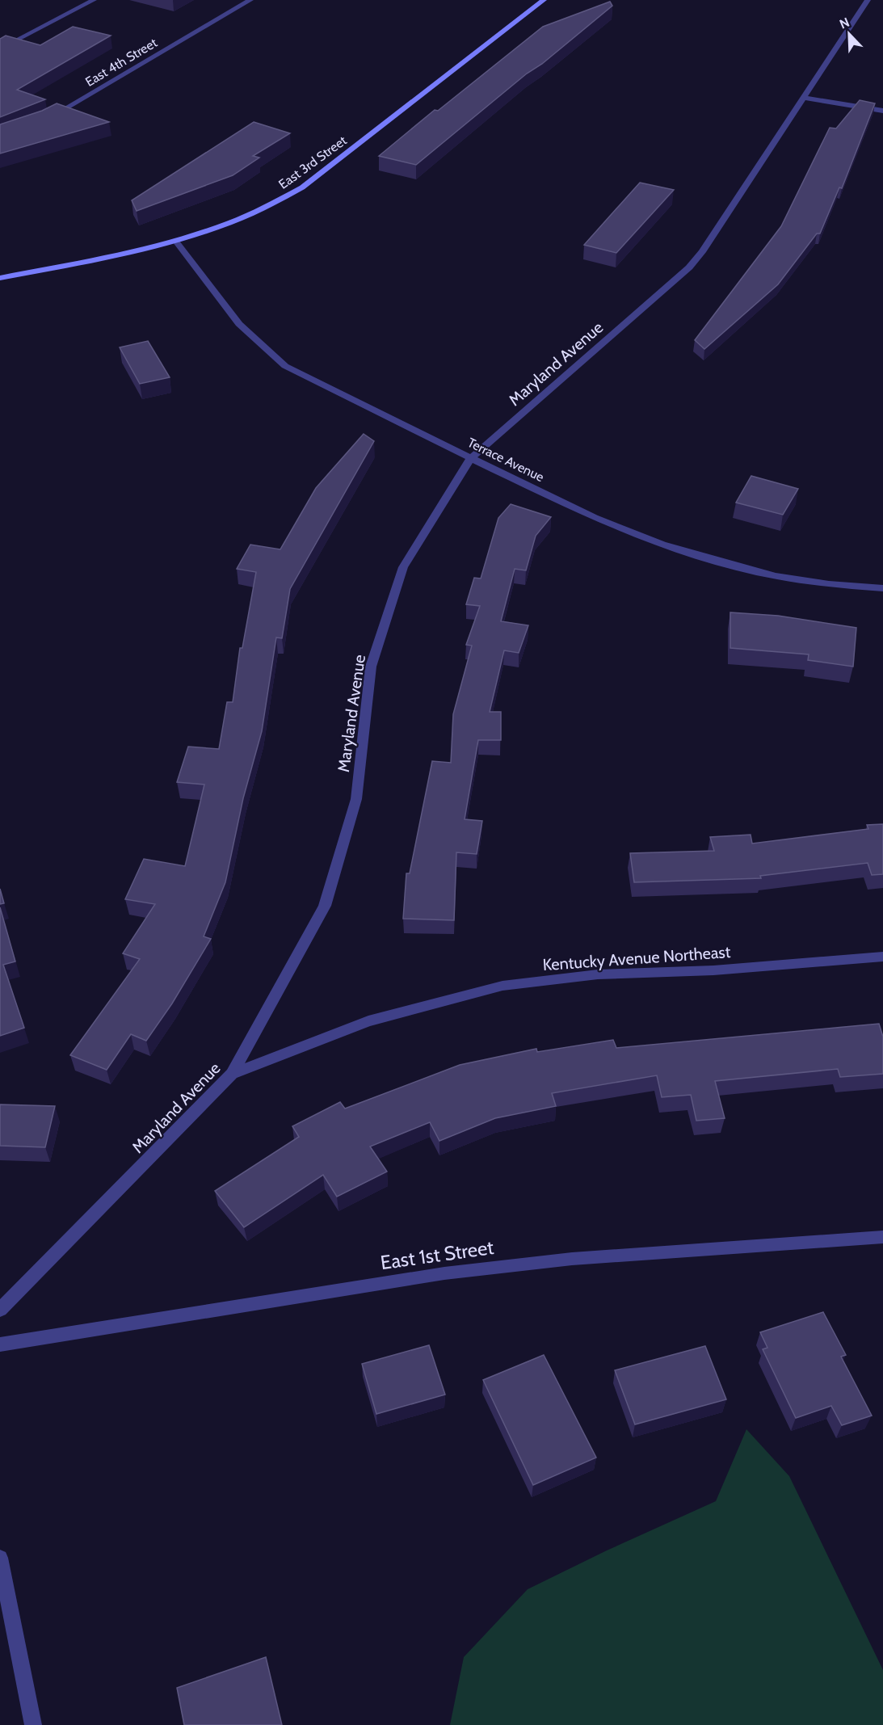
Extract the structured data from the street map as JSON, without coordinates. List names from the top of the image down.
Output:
{
  "streets": {
    "street": [
      "East 4th Street",
      "East 3rd Street",
      "Maryland Avenue",
      "Terrace Avenue",
      "Kentucky Avenue Northeast",
      "East 1st Street"
    ]
  },
  "crossings": [
    ["East 3rd Street", "Terrace Avenue"],
    ["Maryland Avenue", "Terrace Avenue"],
    ["Maryland Avenue", "Kentucky Avenue Northeast"]
  ],
  "north": "top left"
}
